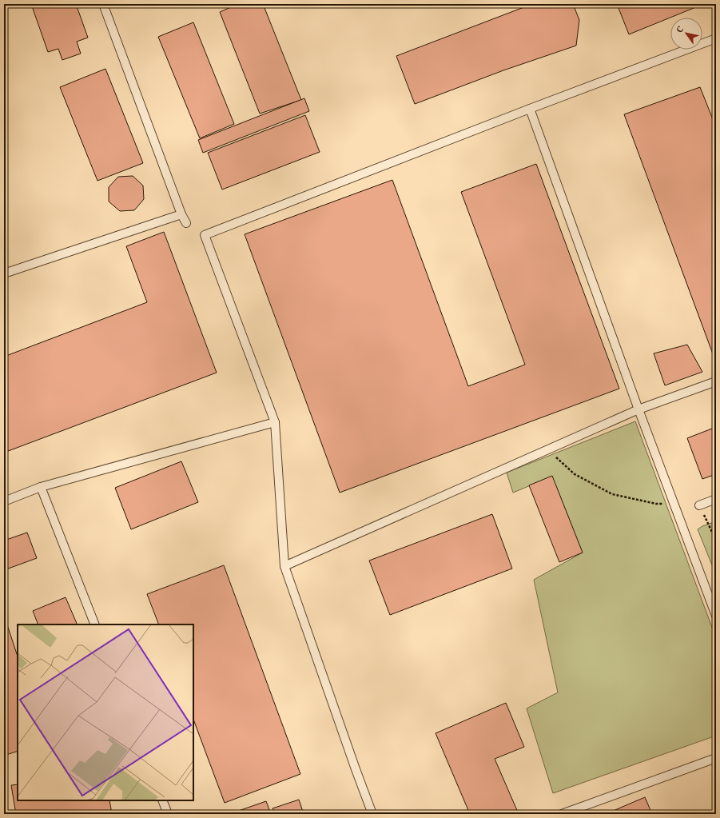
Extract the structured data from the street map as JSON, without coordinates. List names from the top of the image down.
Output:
{
  "north": "top left"
}
